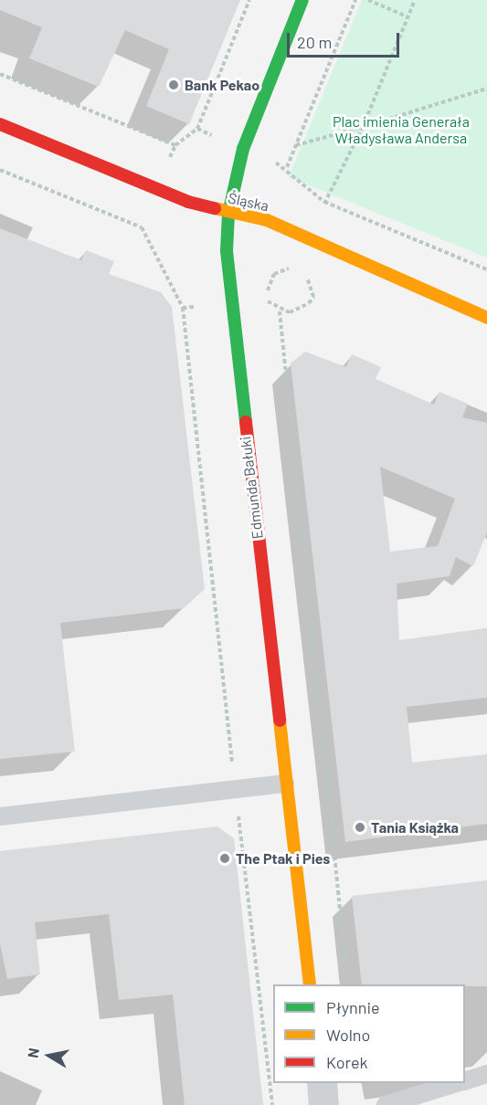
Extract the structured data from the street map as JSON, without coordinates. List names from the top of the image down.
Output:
{
  "streets": {
    "street": ["Śląska", "Edmunda Bałuki"]
  },
  "crossings": [
    ["Śląska", "Edmunda Bałuki"]
  ],
  "parks": ["Plac imienia Generała Władysława Andersa"],
  "places": ["Bank Pekao", "Tania Książka", "The Ptak i Pies"],
  "legend": ["Płynnie", "Wolno", "Korek"],
  "scale_bar": "20 m",
  "north": "left"
}
